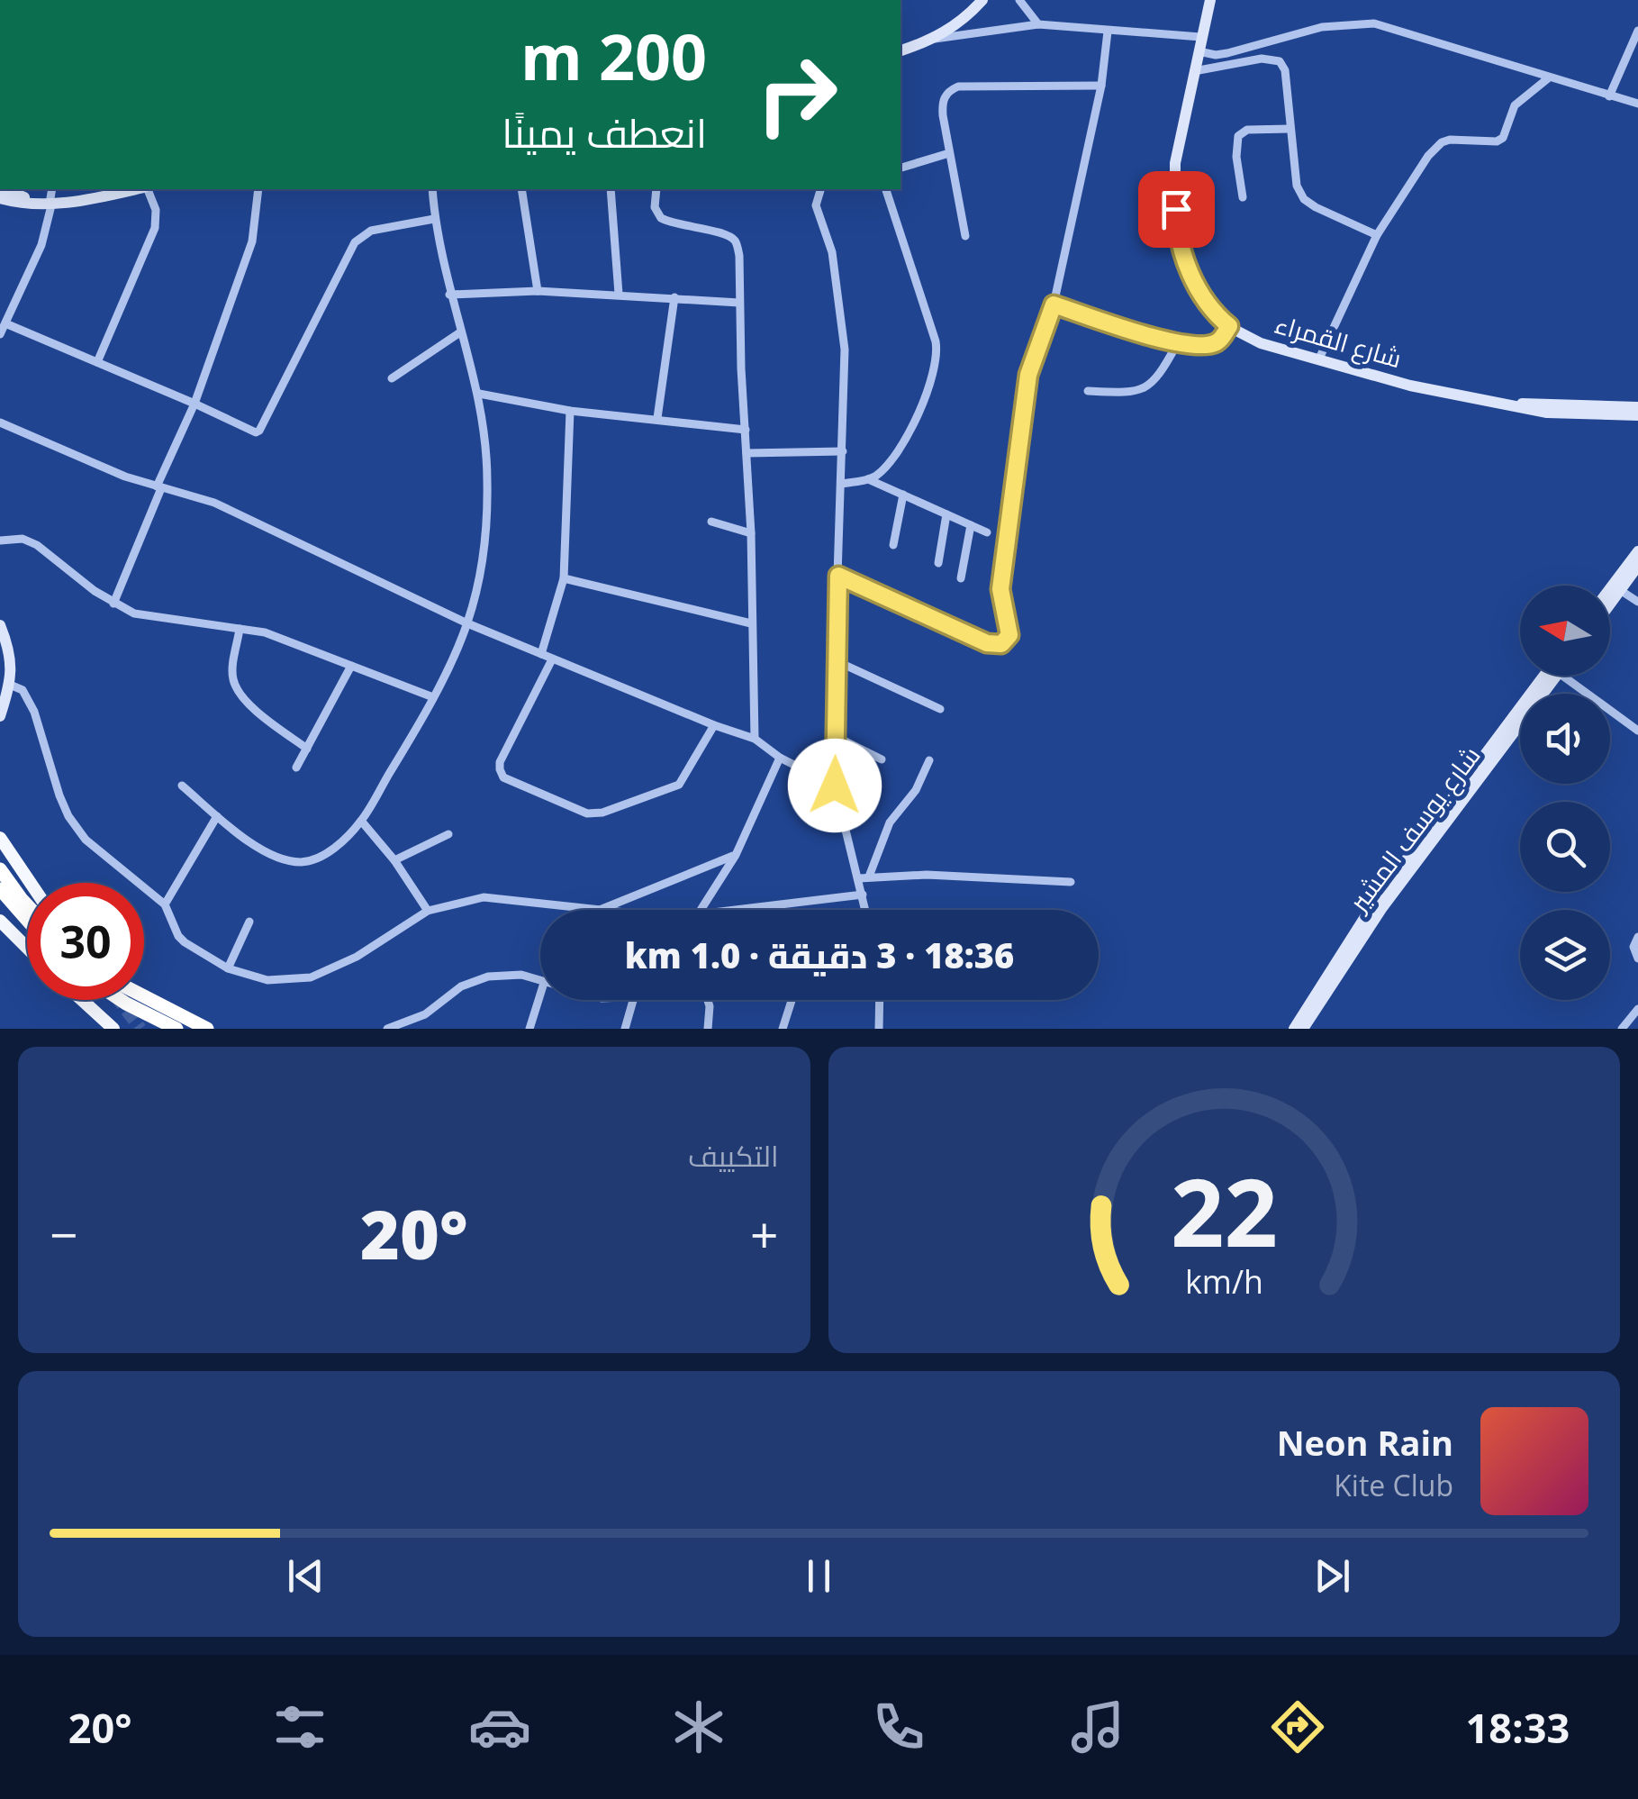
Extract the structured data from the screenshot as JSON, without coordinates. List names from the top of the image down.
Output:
{
  "streets": {
    "street": ["شارع القمراء", "شارع يوسف المشير"]
  },
  "north": "left",
  "page": {
    "turn": ["200 m", "انعطف يمينًا"],
    "limit": "30",
    "trip": "18:36 · 3 دقيقة · 1.0 km",
    "tile": "التكييف",
    "heat": ["−", "20°", "+"],
    "song": ["Neon Rain", "Kite Club"],
    "tabs": ["18:33", "20°"],
    "gauge": ["22", "km/h"]
  }
}
